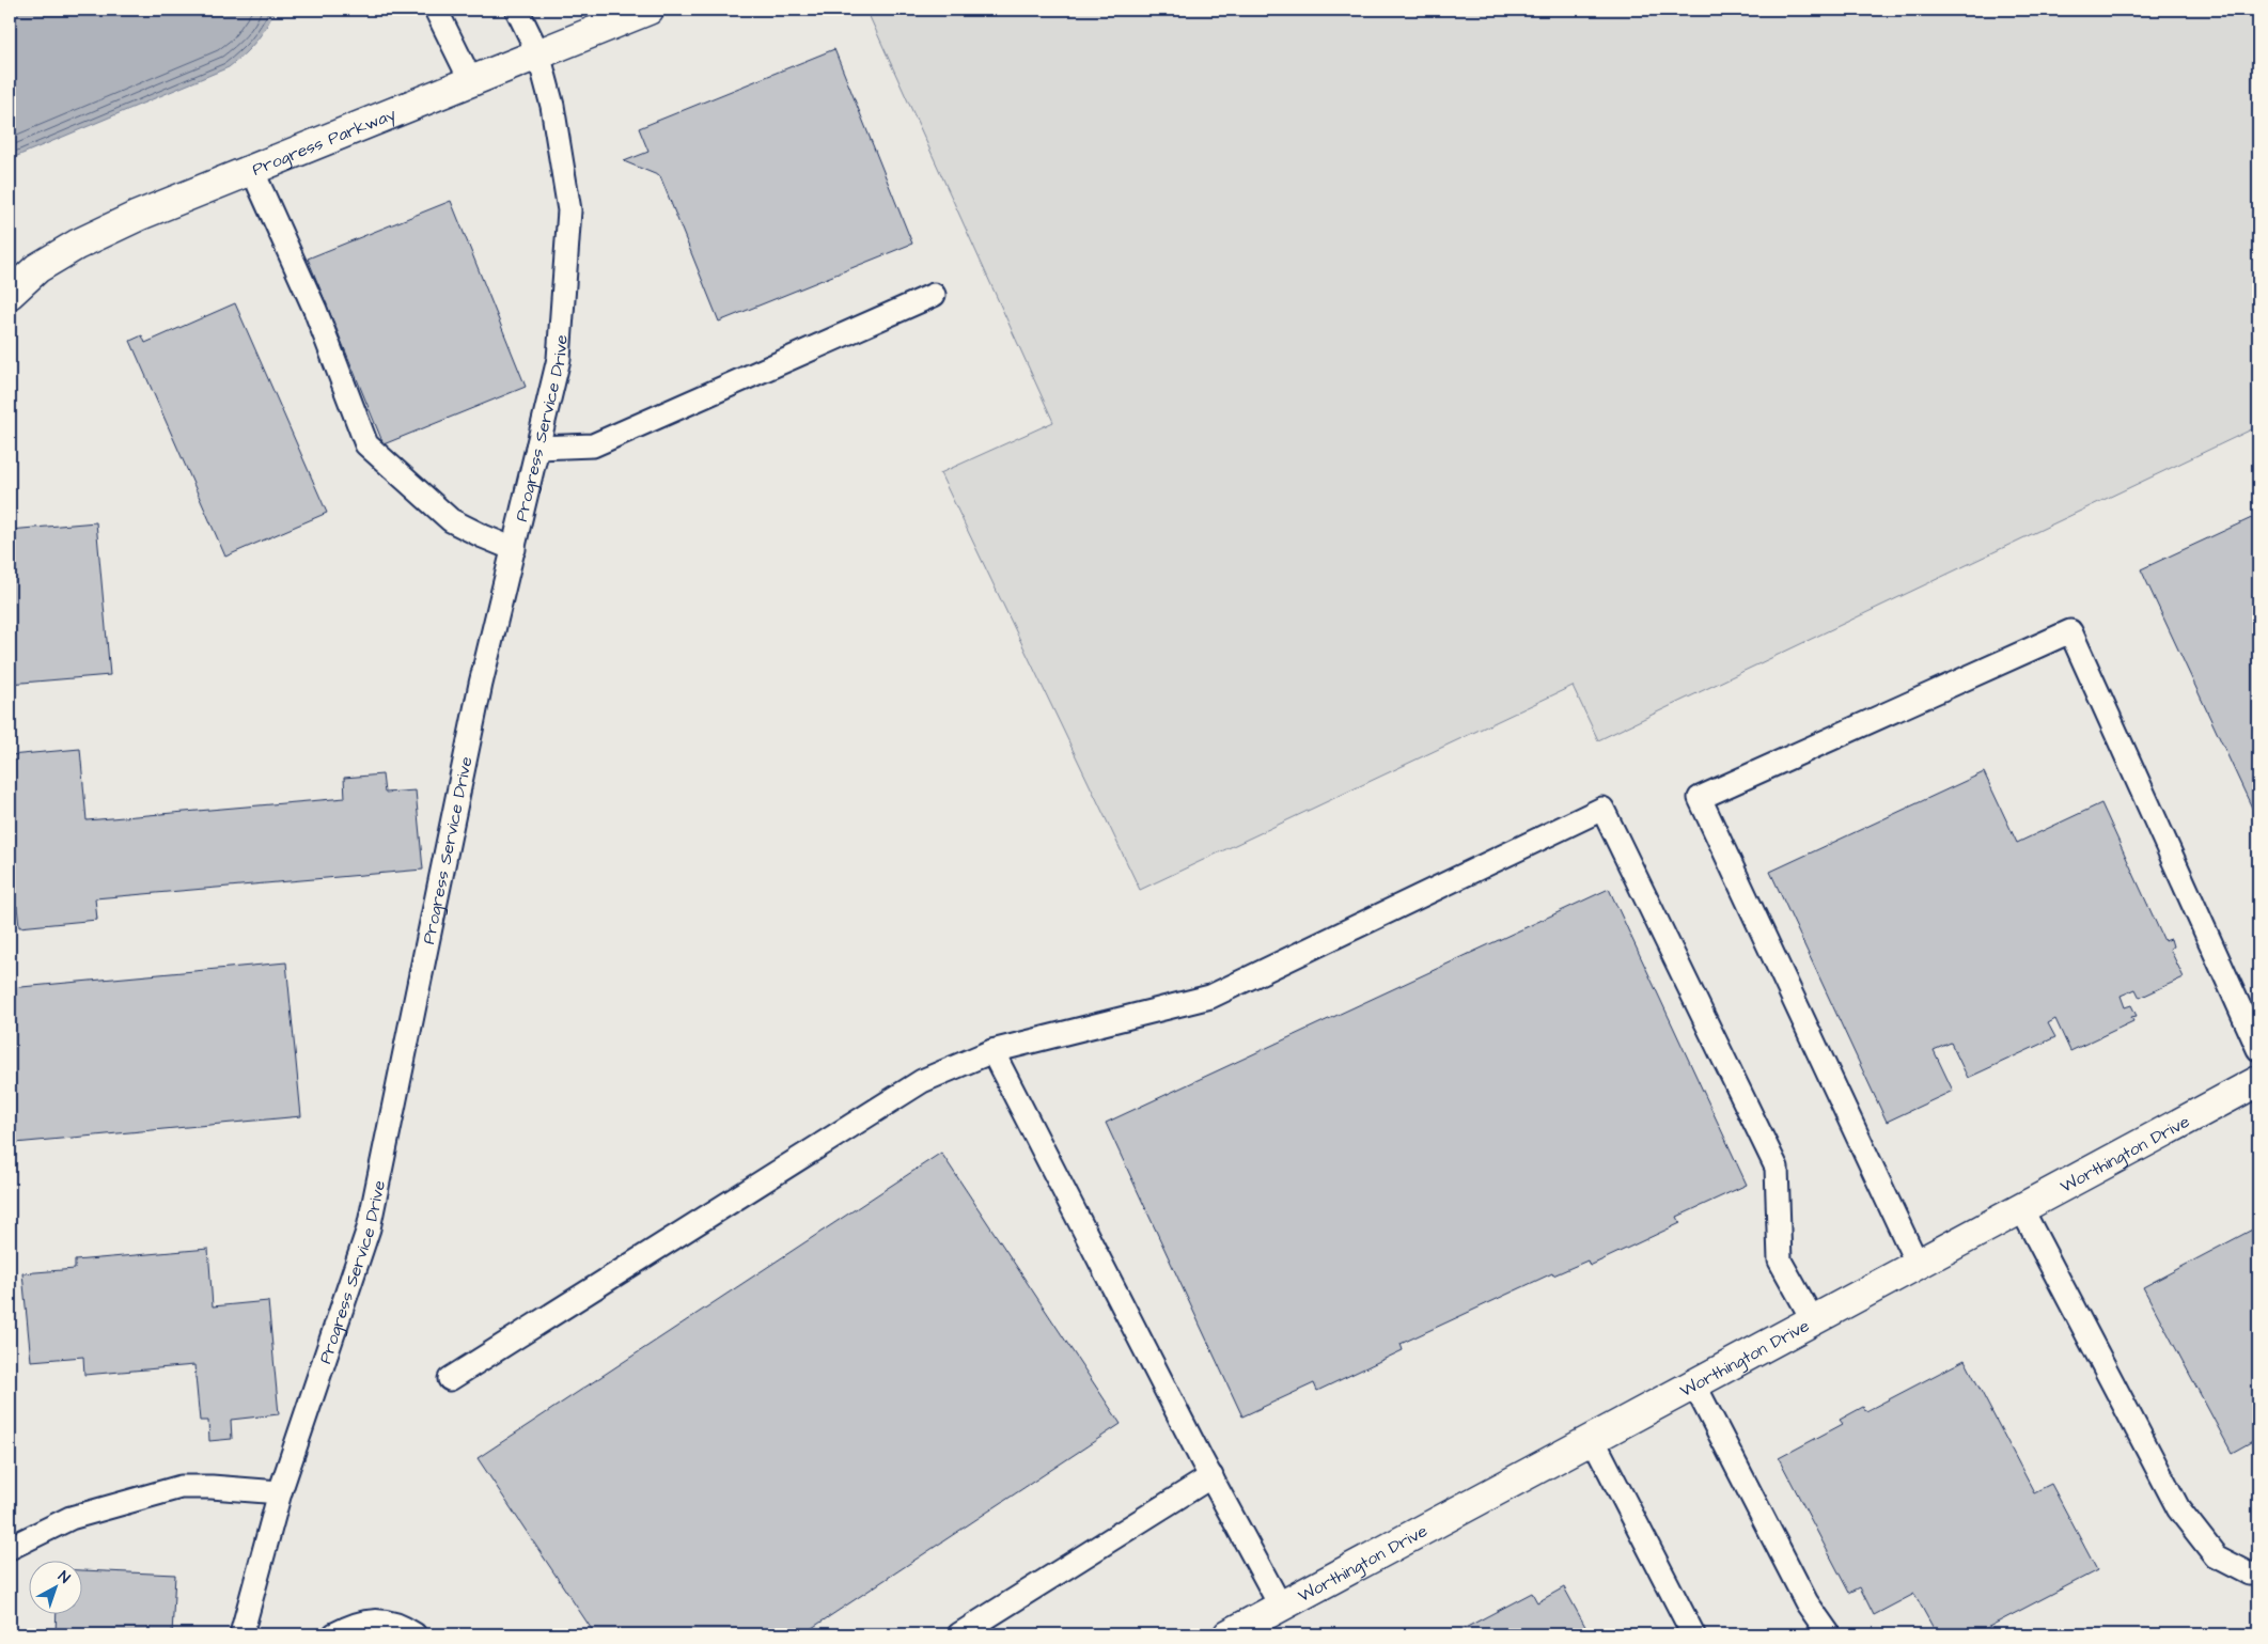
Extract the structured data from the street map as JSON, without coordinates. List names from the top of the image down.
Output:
{
  "streets": {
    "street": ["Progress Parkway", "Worthington Drive"],
    "lane": ["Progress Service Drive"]
  },
  "crossings": [
    ["Progress Parkway", "Progress Service Drive"]
  ],
  "north": "top right"
}
